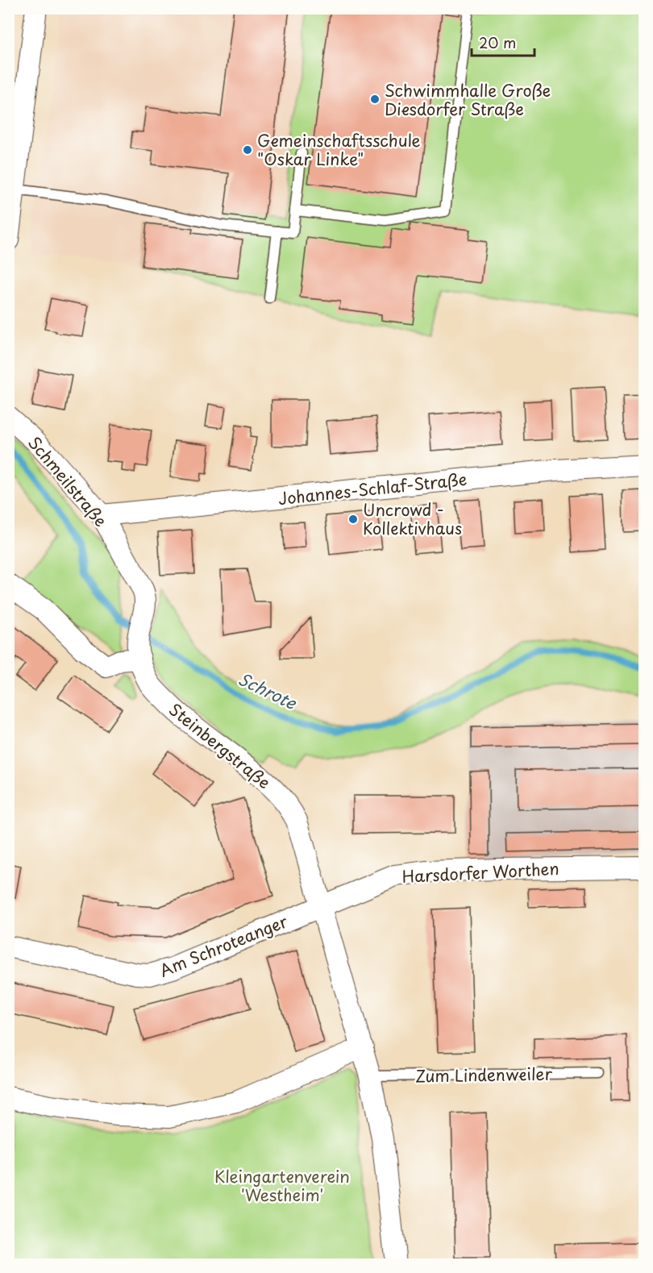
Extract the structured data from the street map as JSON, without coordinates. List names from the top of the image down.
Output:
{
  "streets": {
    "street": [
      "Schmeilstraße",
      "Johannes-Schlaf-Straße",
      "Steinbergstraße",
      "Harsdorfer Worthen",
      "Am Schroteanger"
    ],
    "lane": ["Zum Lindenweiler"]
  },
  "crossings": [
    ["Schmeilstraße", "Johannes-Schlaf-Straße"],
    ["Schmeilstraße", "Steinbergstraße"],
    ["Steinbergstraße", "Harsdorfer Worthen"],
    ["Steinbergstraße", "Am Schroteanger"],
    ["Harsdorfer Worthen", "Am Schroteanger"]
  ],
  "water": ["Schrote"],
  "parks": ["Kleingartenverein 'Westheim'"],
  "places": ["Schwimmhalle Große Diesdorfer Straße", "Gemeinschaftsschule \"Oskar Linke\"", "Uncrowd - Kollektivhaus"],
  "scale_bar": "20 m"
}
